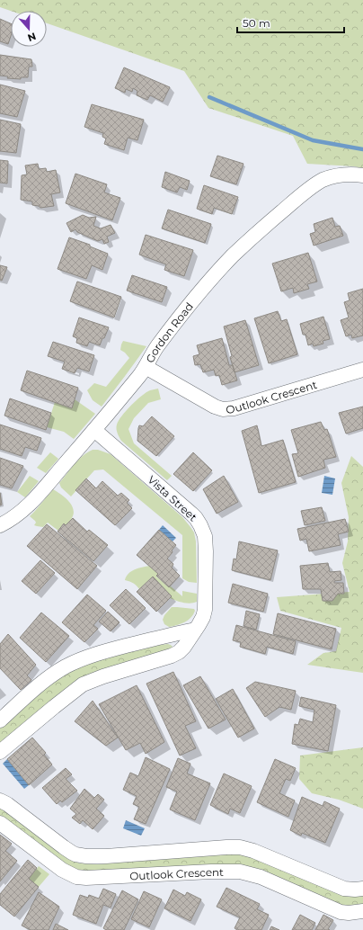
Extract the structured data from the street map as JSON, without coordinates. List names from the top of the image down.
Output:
{
  "streets": {
    "street": ["Gordon Road", "Outlook Crescent", "Vista Street"]
  },
  "crossings": [
    ["Gordon Road", "Outlook Crescent"],
    ["Gordon Road", "Vista Street"]
  ],
  "scale_bar": "50 m",
  "north": "bottom"
}
